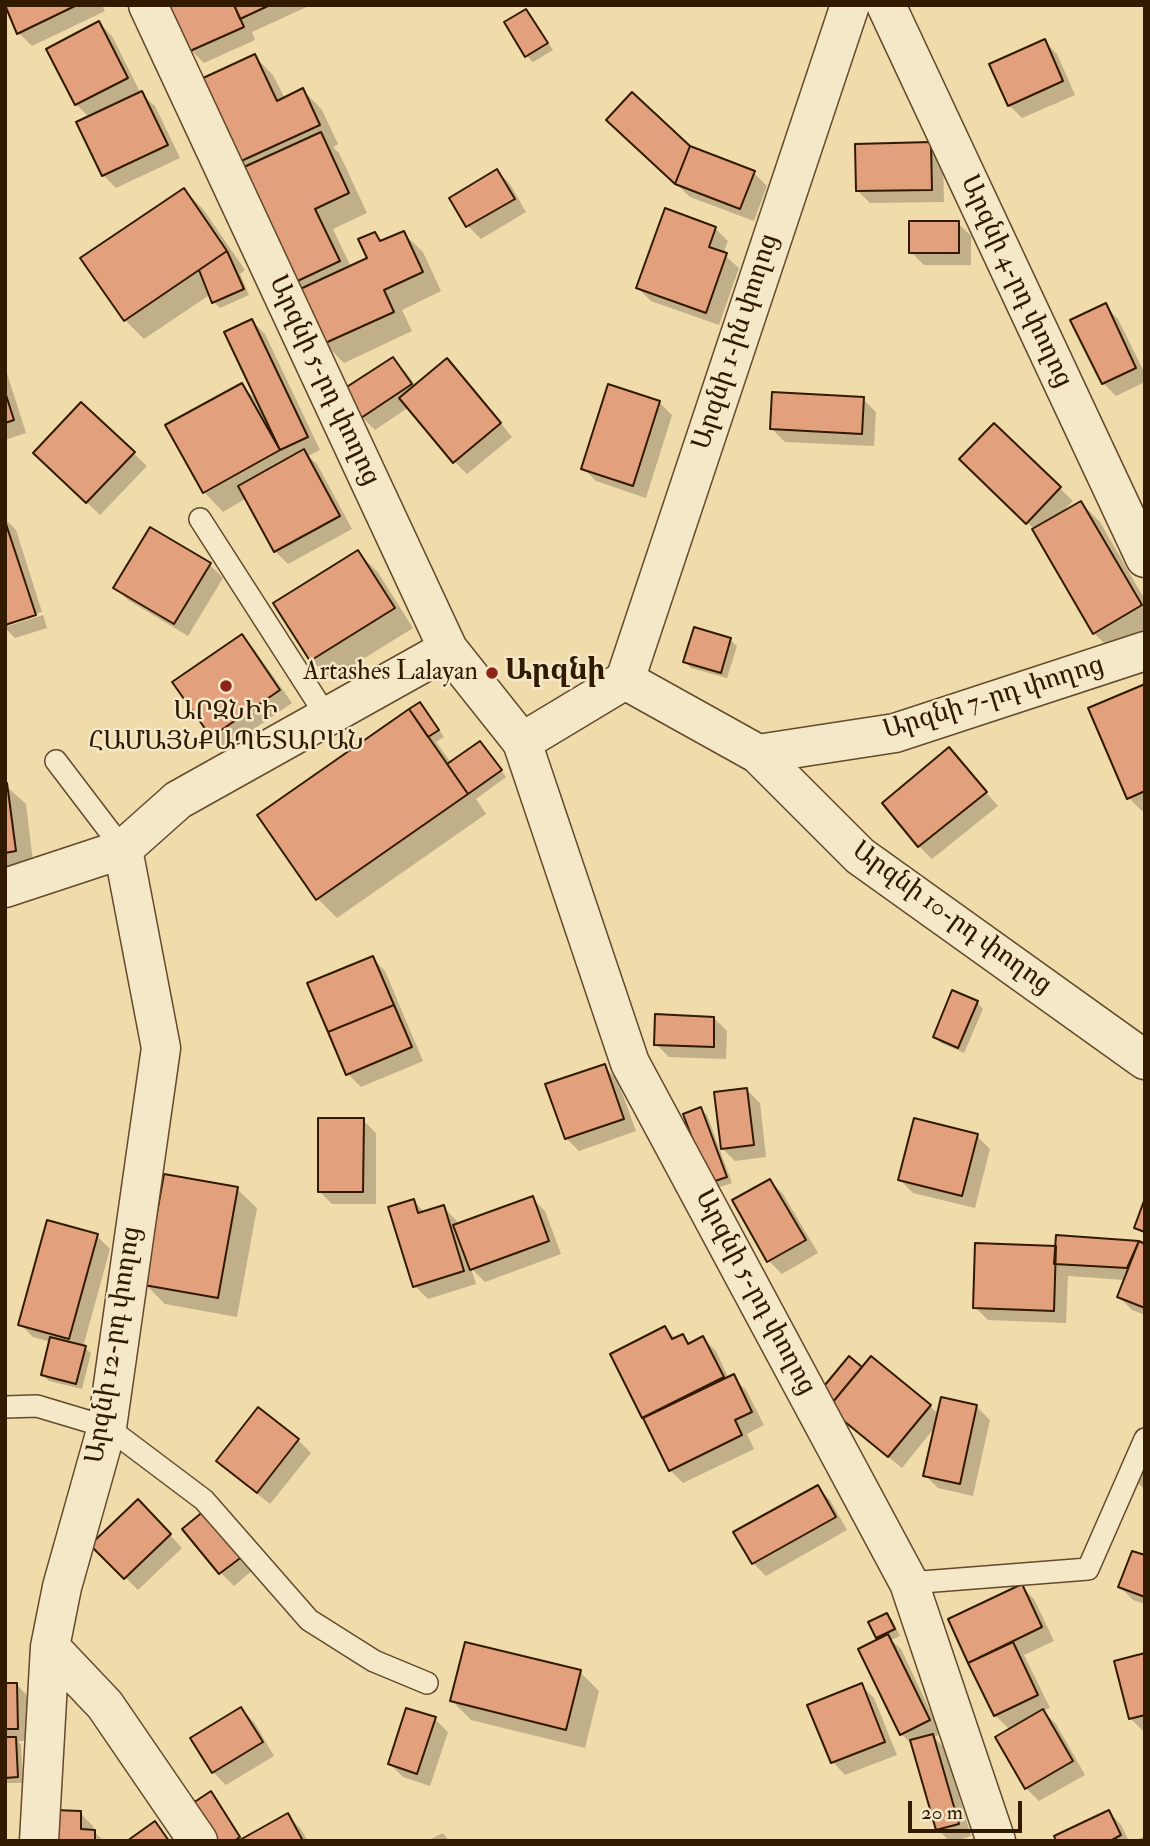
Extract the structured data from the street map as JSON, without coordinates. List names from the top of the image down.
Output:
{
  "streets": {
    "street": [
      "Արզնի 4-րդ փողոց",
      "Արզնի 1-ին փողոց",
      "Արզնի 5-րդ փողոց",
      "Արզնի 7-րդ փողոց",
      "Արզնի 10-րդ փողոց",
      "Արզնի 12-րդ փողոց"
    ]
  },
  "crossings": [
    ["Արզնի 1-ին փողոց", "Արզնի 10-րդ փողոց"],
    ["Արզնի 7-րդ փողոց", "Արզնի 10-րդ փողոց"]
  ],
  "districts": ["Արզնի"],
  "places": ["Artashes Lalayan", "ԱՐԶՆԻԻ ՀԱՄԱՅՆՔԱՊԵՏԱՐԱՆ"],
  "scale_bar": "20 m"
}
